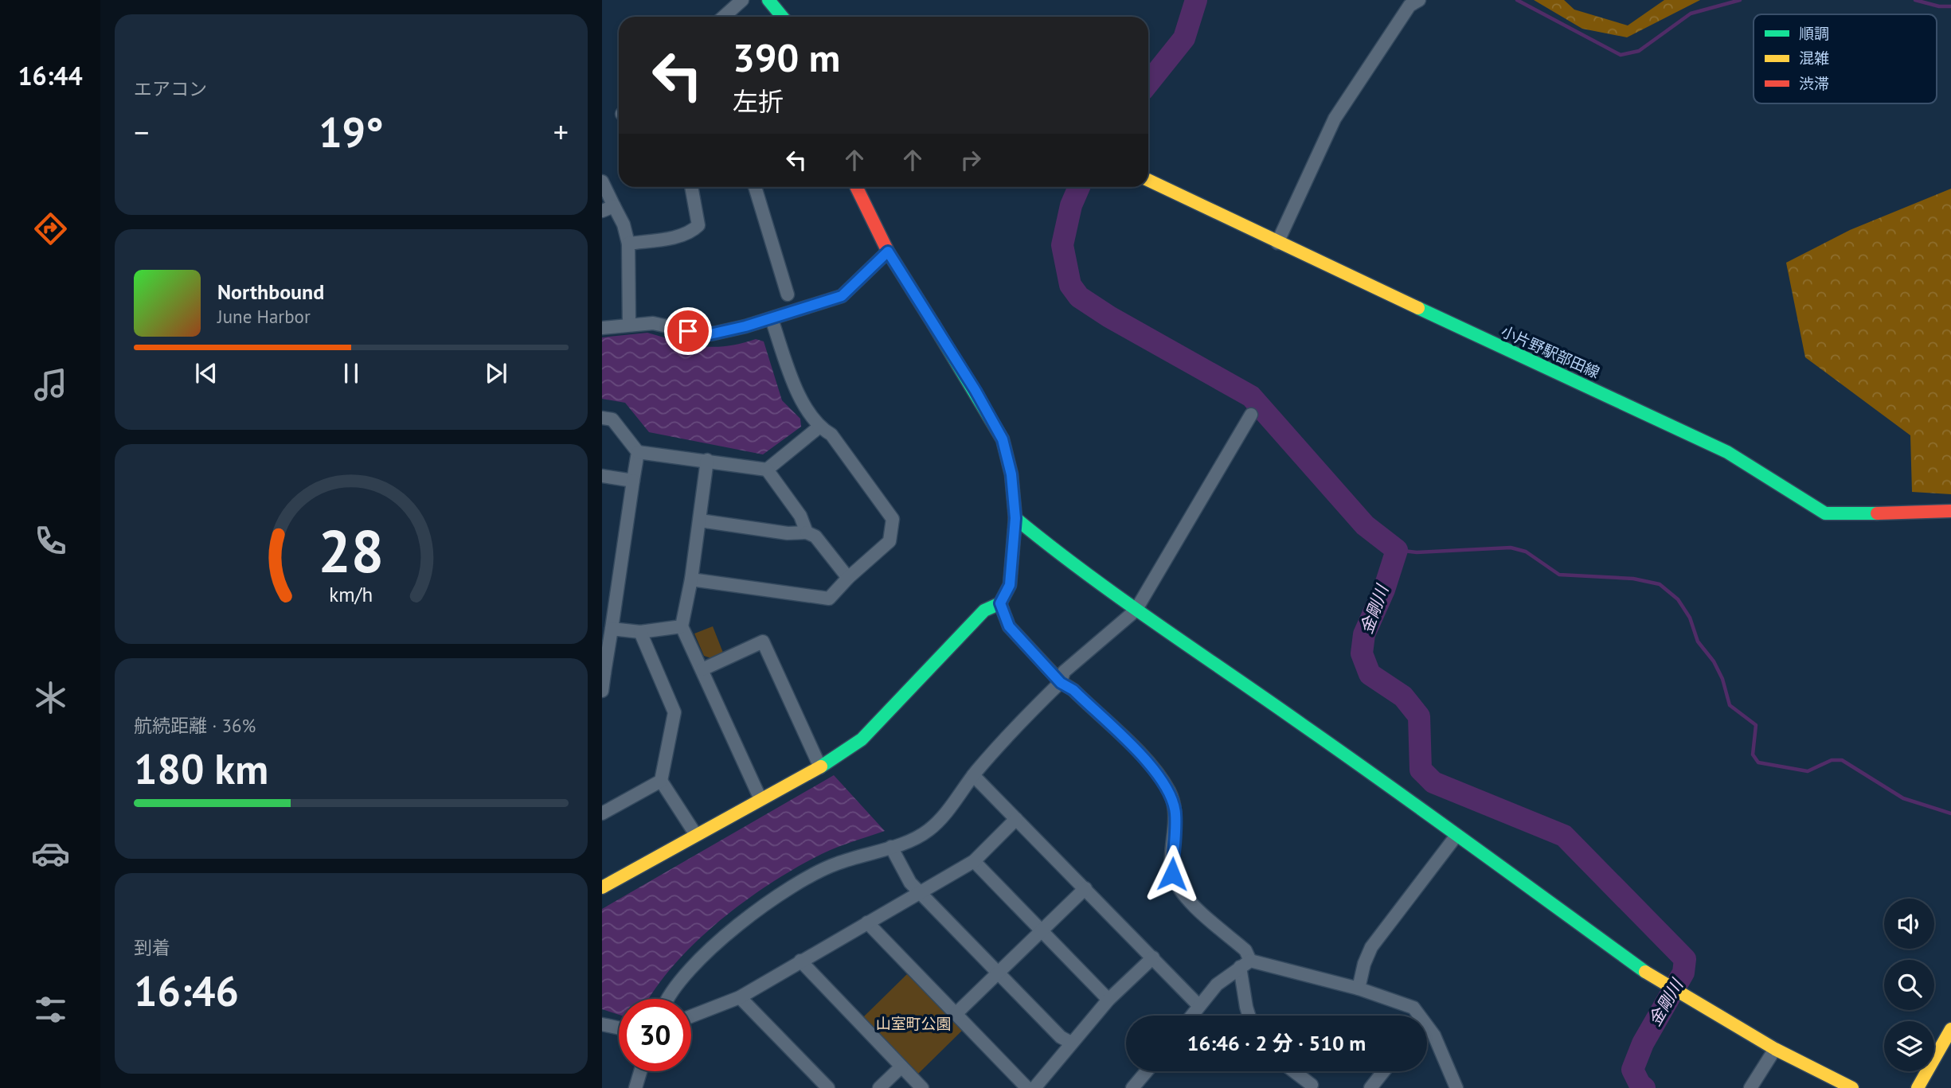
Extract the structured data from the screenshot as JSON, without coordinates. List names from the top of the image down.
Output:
{
  "streets": {
    "street": ["小片野駅部田線"]
  },
  "water": ["金剛川"],
  "parks": ["山室町公園"],
  "legend": ["順調", "混雑", "渋滞"],
  "page": {
    "tabs": "16:44",
    "tile": [
      "エアコン",
      ["航続距離 · 36%", "180 km"],
      ["到着", "16:46"]
    ],
    "turn": ["390 m", "左折"],
    "heat": ["−", "19°", "+"],
    "song": ["Northbound", "June Harbor"],
    "limit": "30",
    "trip": "16:46 · 2 分 · 510 m",
    "gauge": ["28", "km/h"]
  }
}
